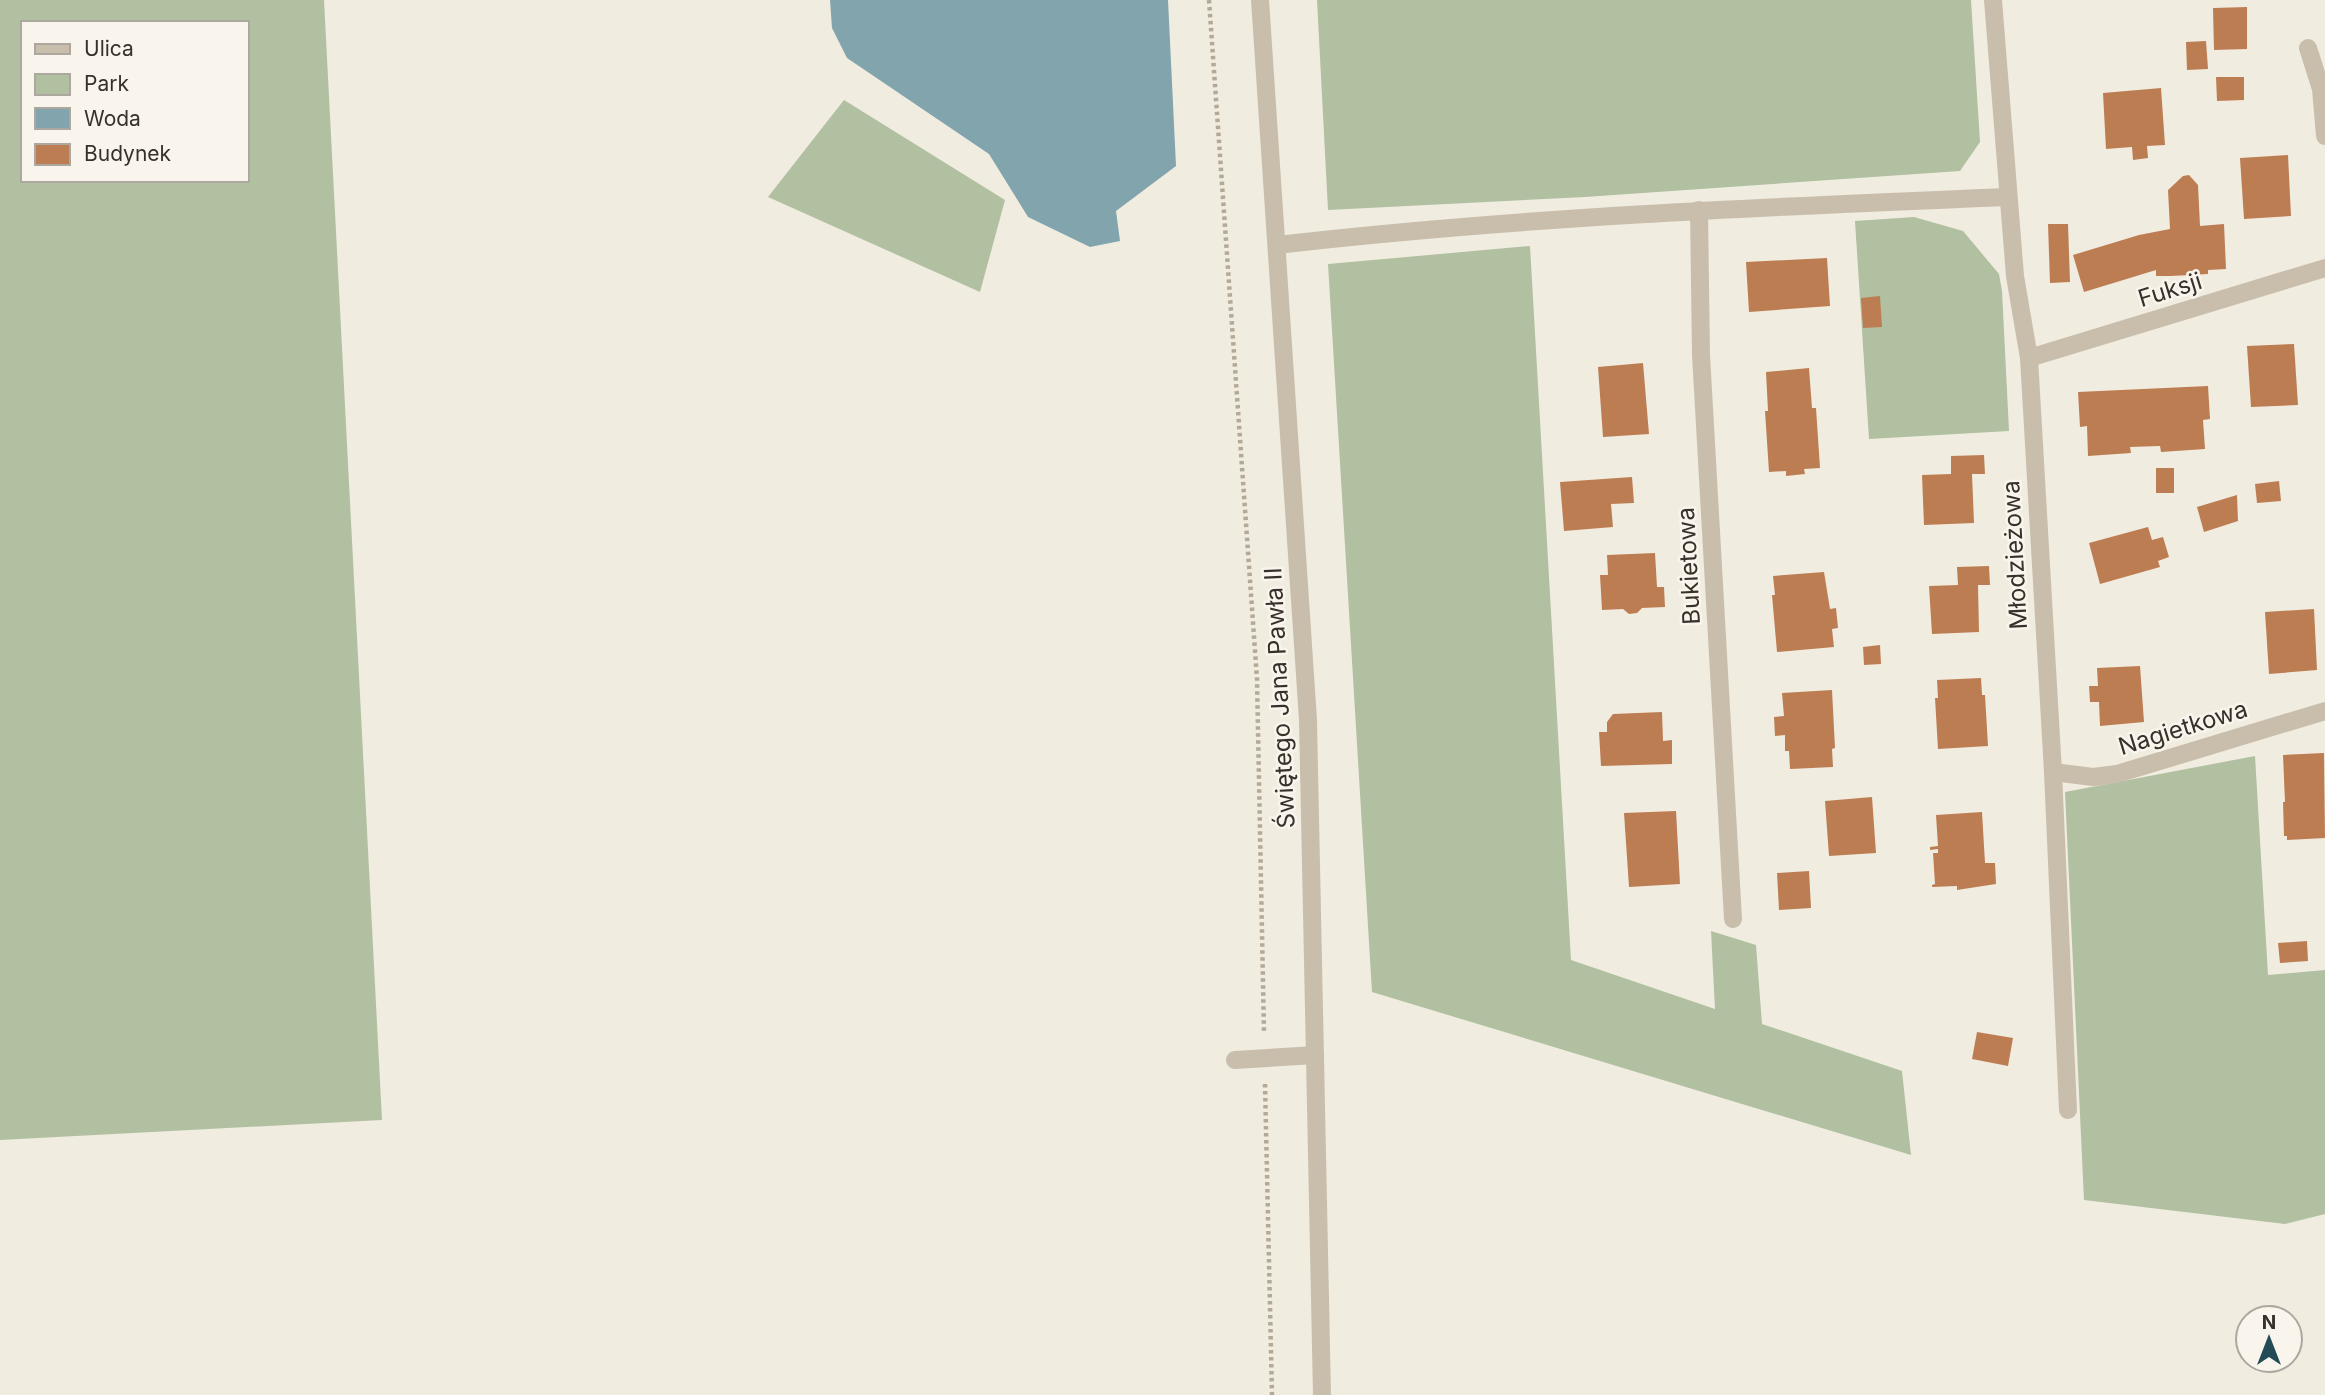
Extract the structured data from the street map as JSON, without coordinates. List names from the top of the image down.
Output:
{
  "streets": {
    "street": [
      "Fuksji",
      "Młodzieżowa",
      "Bukietowa",
      "Świętego Jana Pawła II",
      "Nagietkowa"
    ]
  },
  "crossings": [
    ["Fuksji", "Młodzieżowa"],
    ["Młodzieżowa", "Nagietkowa"]
  ],
  "legend": [
    "Ulica",
    "Park",
    "Woda",
    "Budynek"
  ],
  "north": "top"
}
